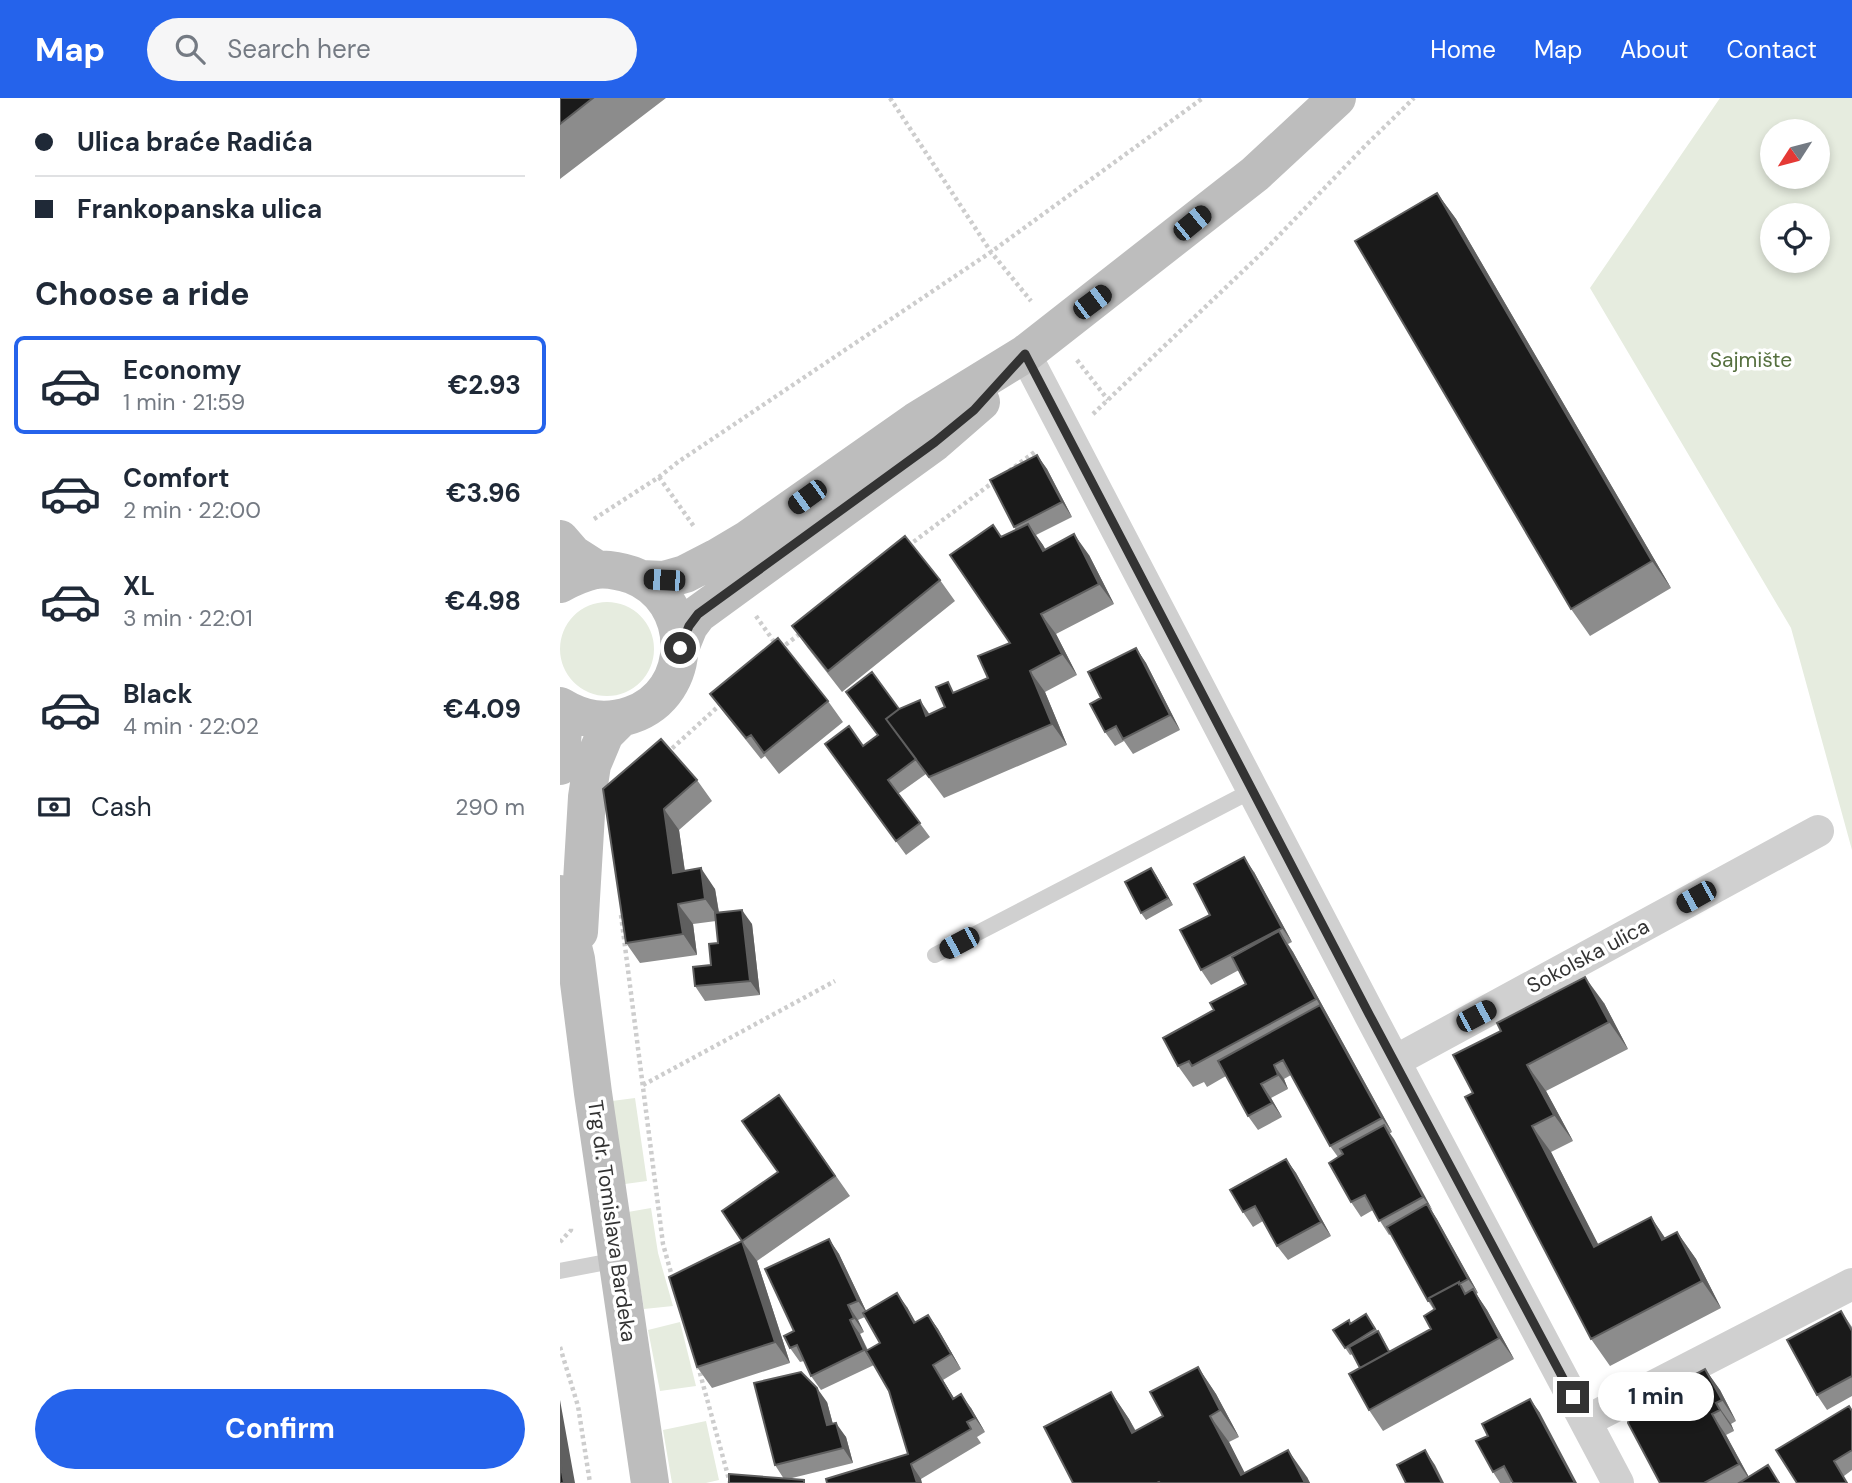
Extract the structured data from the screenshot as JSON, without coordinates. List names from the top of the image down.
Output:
{
  "streets": {
    "main road": ["Trg dr. Tomislava Bardeka"],
    "street": ["Sokolska ulica"]
  },
  "parks": ["Sajmište"],
  "north": "bottom left",
  "page": {
    "header": "Map",
    "search": "Search here",
    "nav": [
      "Home",
      "Map",
      "About",
      "Contact"
    ],
    "banner": ["Ulica braće Radića", "Frankopanska ulica"],
    "heading": "Choose a ride",
    "list": [
      {
        "name": "Economy",
        "note": "1 min · 21:59",
        "value": "€2.93"
      },
      {
        "name": "Comfort",
        "note": "2 min · 22:00",
        "value": "€3.96"
      },
      {
        "name": "XL",
        "note": "3 min · 22:01",
        "value": "€4.98"
      },
      {
        "name": "Black",
        "note": "4 min · 22:02",
        "value": "€4.09"
      }
    ],
    "pay": ["Cash", "290 m"],
    "bubble": "1 min",
    "buttons": "Confirm"
  }
}
